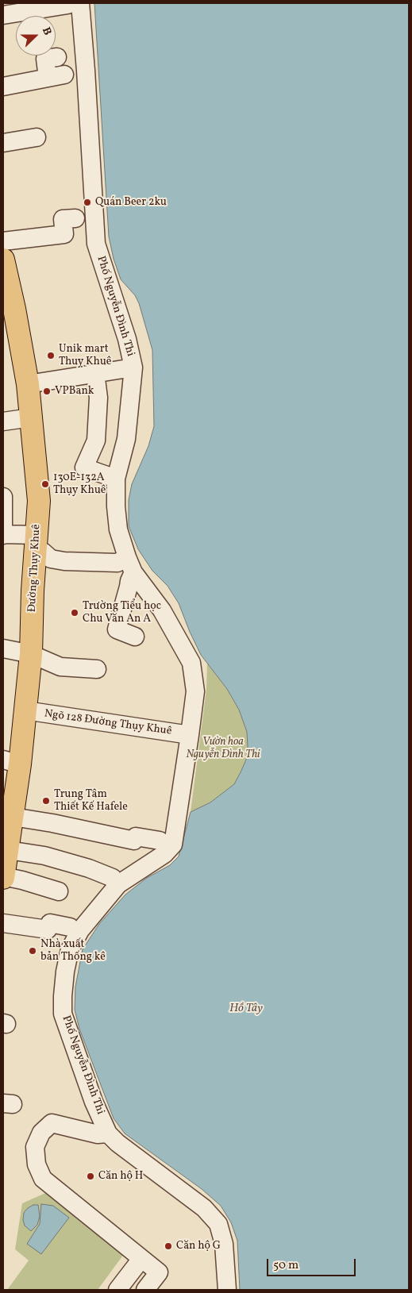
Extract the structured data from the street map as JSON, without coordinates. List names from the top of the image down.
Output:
{
  "streets": {
    "main road": ["Đường Thụy Khuê"],
    "street": ["Phố Nguyễn Đình Thi", "Ngõ 128 Đường Thụy Khuê"]
  },
  "crossings": [
    ["Phố Nguyễn Đình Thi", "Ngõ 128 Đường Thụy Khuê"],
    ["Đường Thụy Khuê", "Ngõ 128 Đường Thụy Khuê"]
  ],
  "water": ["Hồ Tây"],
  "parks": ["Vườn hoa Nguyễn Đình Thi"],
  "places": [
    "Quán Beer 2ku",
    "Unik mart Thuỵ Khuê",
    "VPBank",
    "130E-132A Thụy Khuê",
    "Trường Tiểu học Chu Văn An A",
    "Trung Tâm Thiết Kế Hafele",
    "Nhà xuất bản Thống kê",
    "Căn hộ H",
    "Căn hộ G"
  ],
  "scale_bar": "50 m",
  "north": "right"
}
